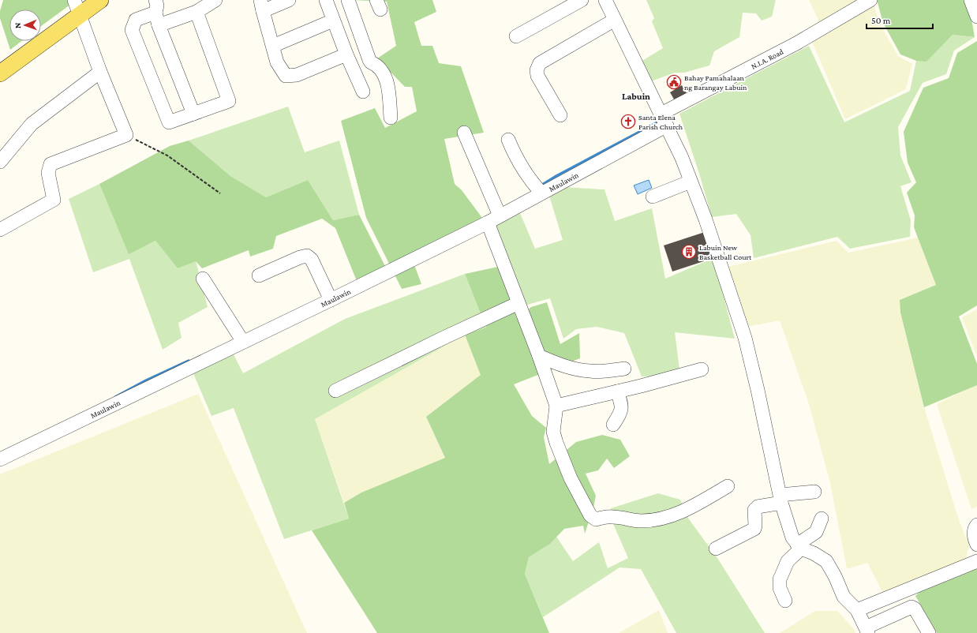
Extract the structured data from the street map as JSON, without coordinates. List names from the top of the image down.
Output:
{
  "streets": {
    "street": ["N.I.A. Road", "Maulawin"]
  },
  "districts": ["Labuin"],
  "places": {
    "public building": ["Bahay Pamahalaan ng Barangay Labuin"],
    "church": ["Santa Elena Parish Church"],
    "building": ["Labuin New Basketball Court"]
  },
  "scale_bar": "50 m",
  "north": "left"
}
